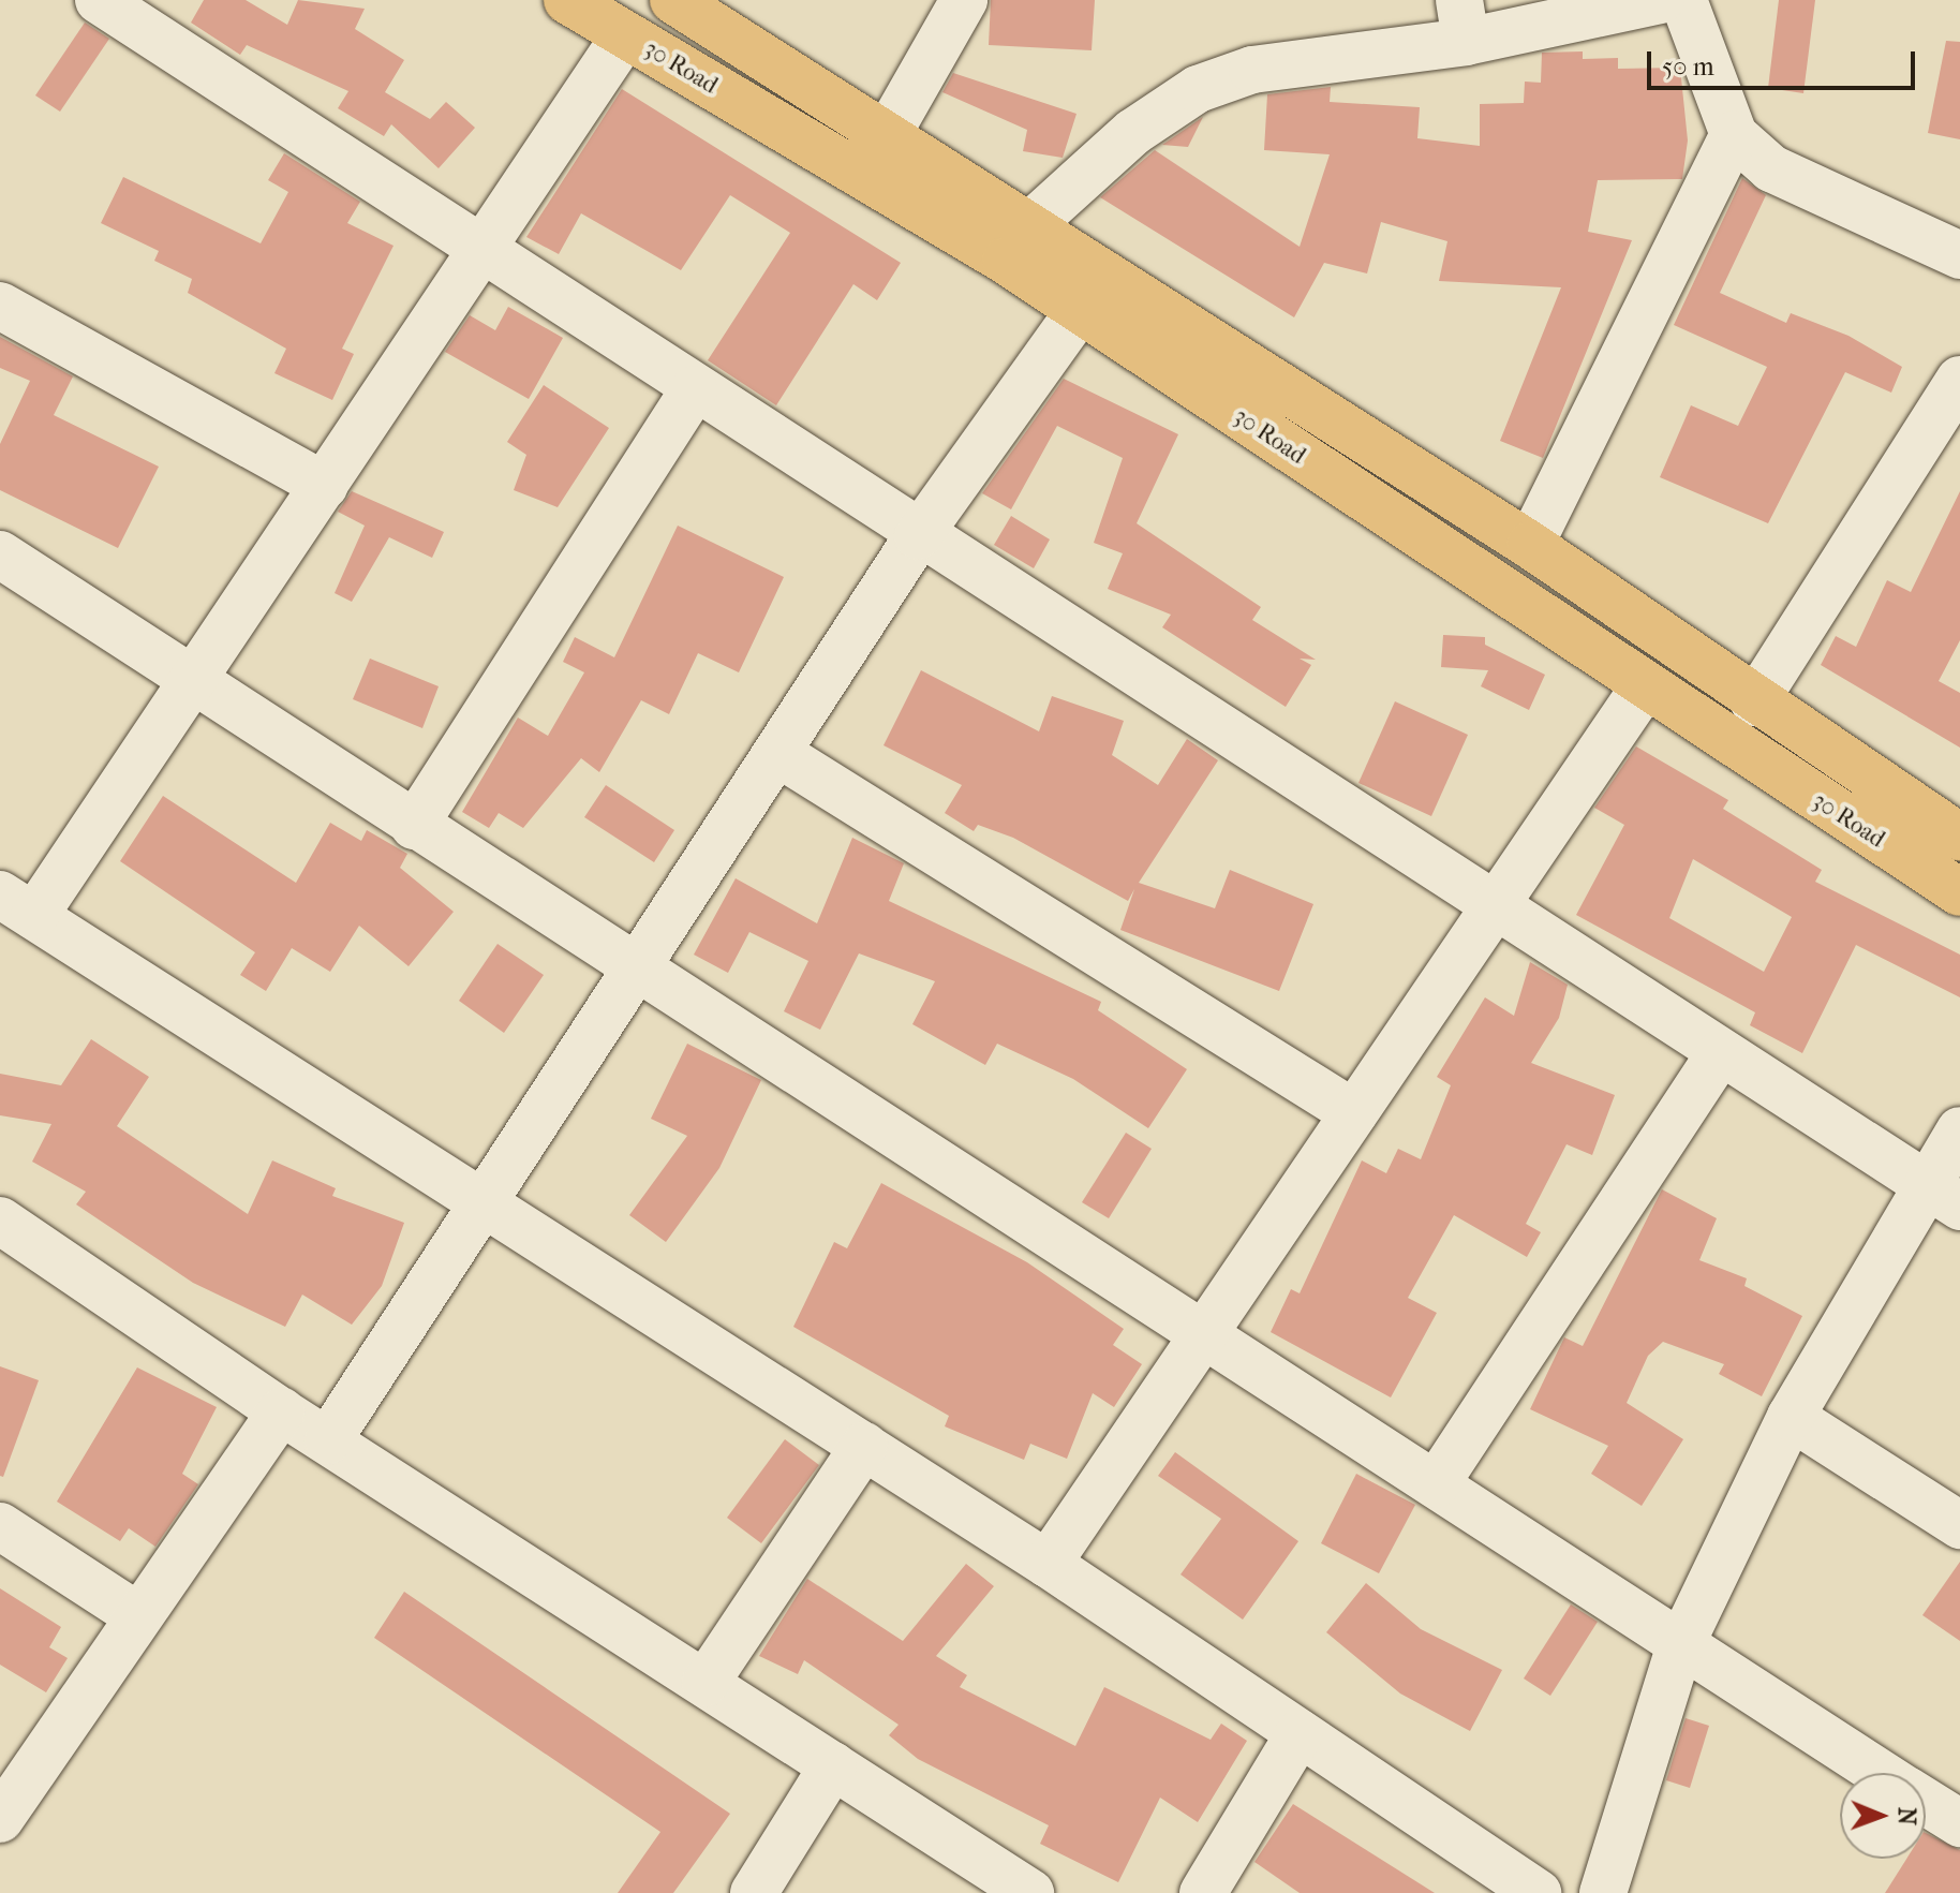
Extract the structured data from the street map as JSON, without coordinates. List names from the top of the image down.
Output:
{
  "streets": {
    "main road": ["30 Road"]
  },
  "scale_bar": "50 m",
  "north": "right"
}
